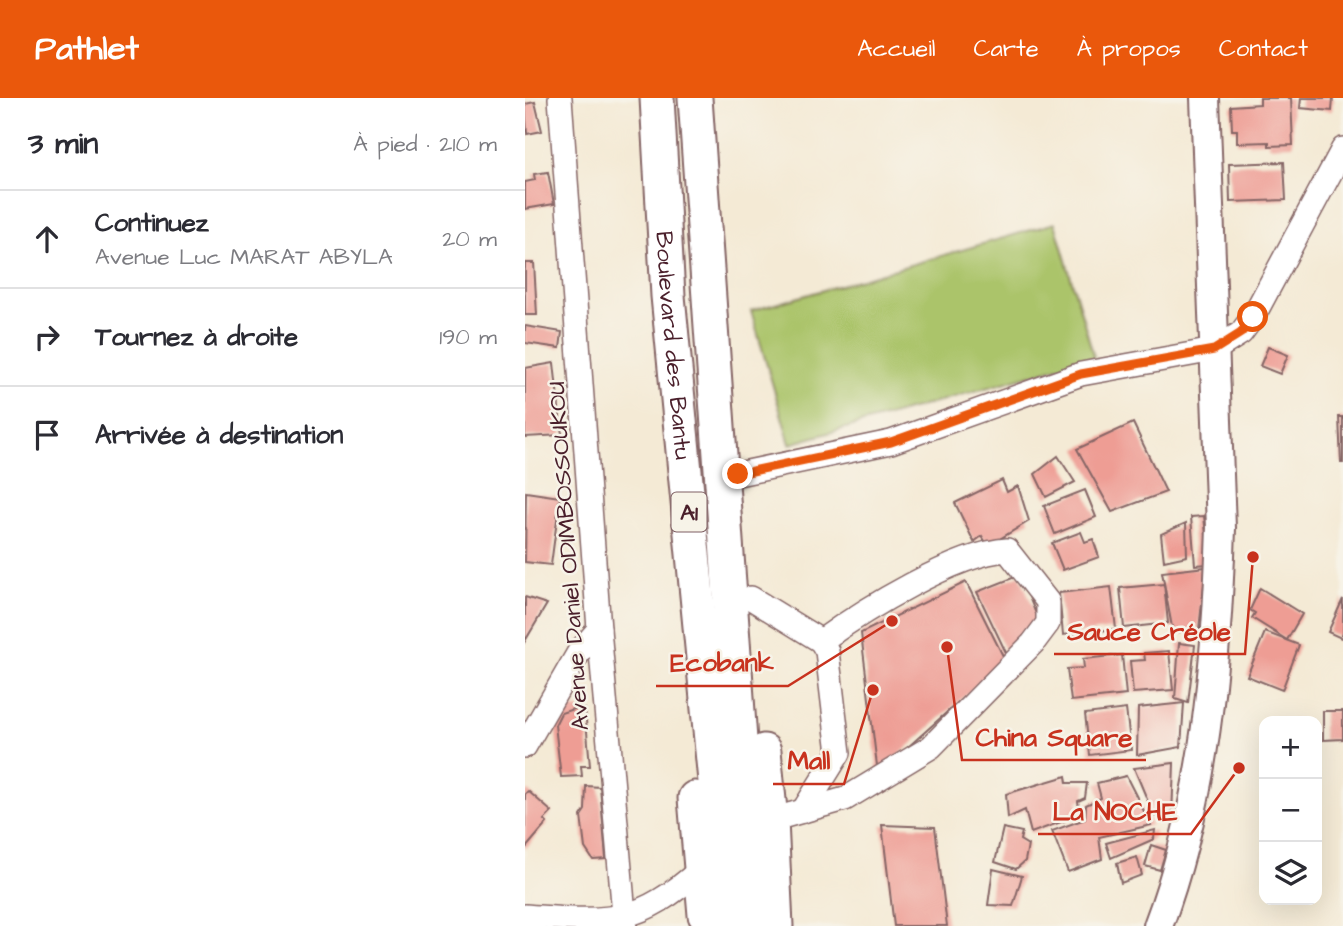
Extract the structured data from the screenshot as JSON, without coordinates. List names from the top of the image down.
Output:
{
  "streets": {
    "highway": ["Boulevard des Bantu", "A1"],
    "street": ["Avenue Daniel ODIMBOSSOUKOU"]
  },
  "places": [
    "Sauce Créole",
    "Ecobank",
    "China Square",
    "Mall",
    "La NOCHE"
  ],
  "page": {
    "header": "Pathlet",
    "nav": [
      "Accueil",
      "Carte",
      "À propos",
      "Contact"
    ],
    "heading": ["3 min", "À pied · 210 m"],
    "list": [
      ["Continuez", "Avenue Luc MARAT ABYLA", "20 m"],
      ["Tournez à droite", "190 m"],
      "Arrivée à destination"
    ],
    "map_buttons": ["+", "−"]
  }
}
